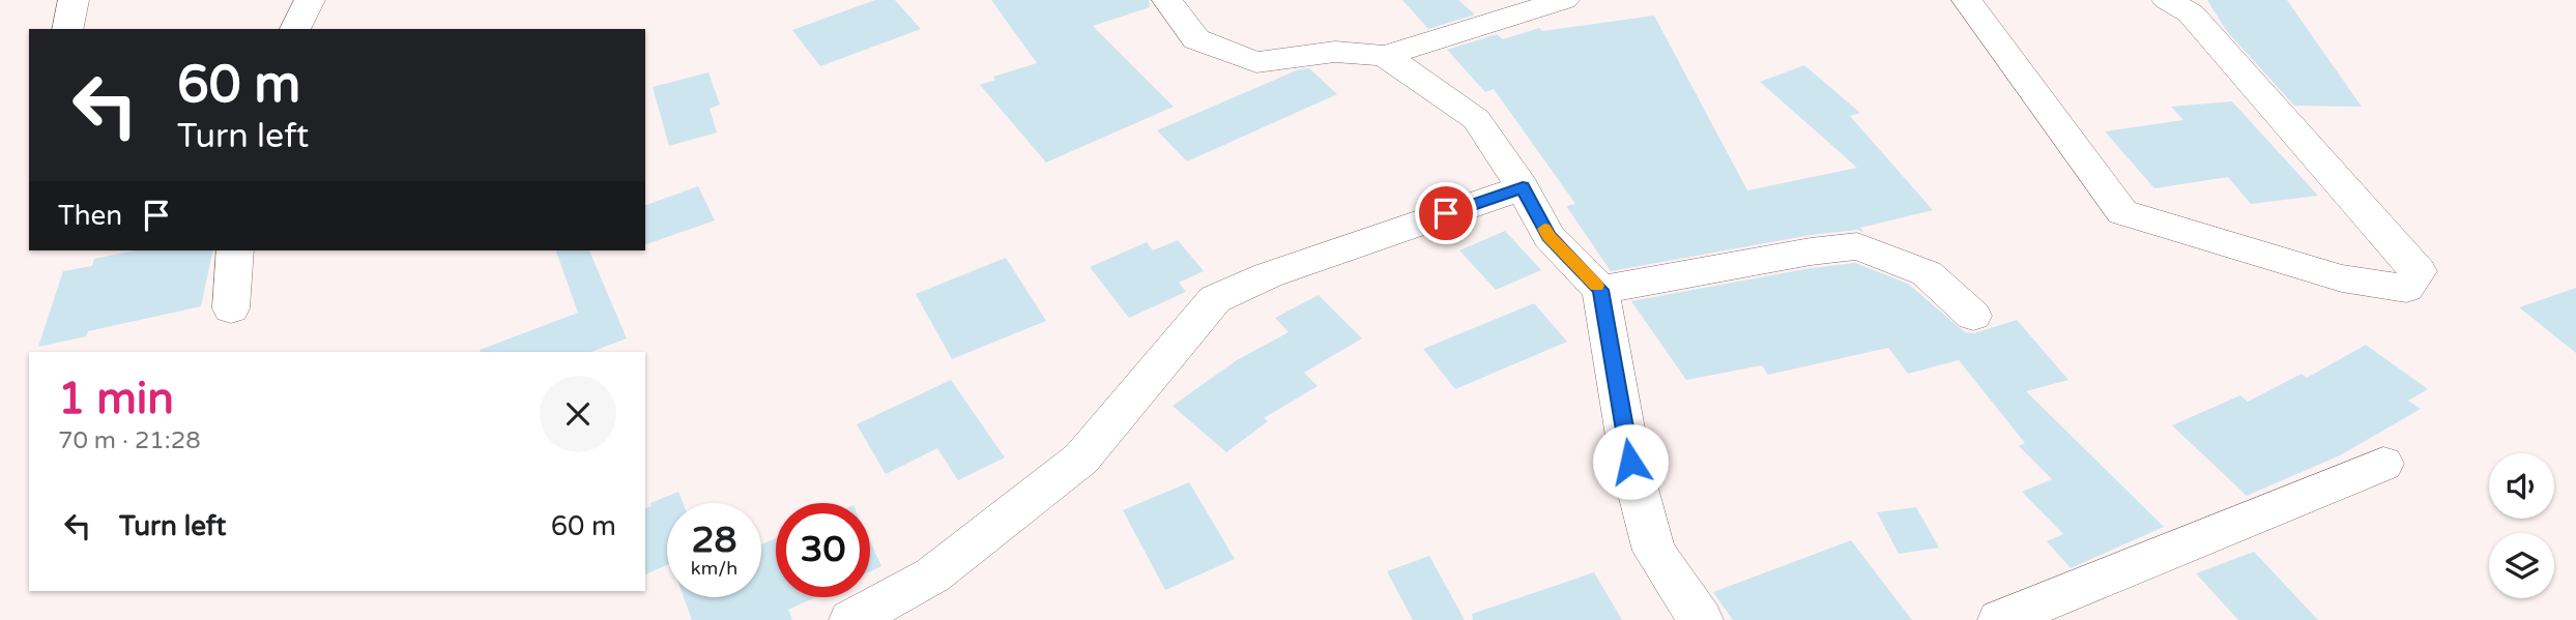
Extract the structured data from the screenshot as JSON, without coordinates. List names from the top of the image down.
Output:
{
  "page": {
    "turn": ["60 m", "Turn left"],
    "then": "Then",
    "heading": ["1 min", "70 m · 21:28"],
    "list": [
      {
        "name": "Turn left",
        "value": "60 m"
      }
    ],
    "speed": "28 km/h",
    "limit": "30"
  }
}
